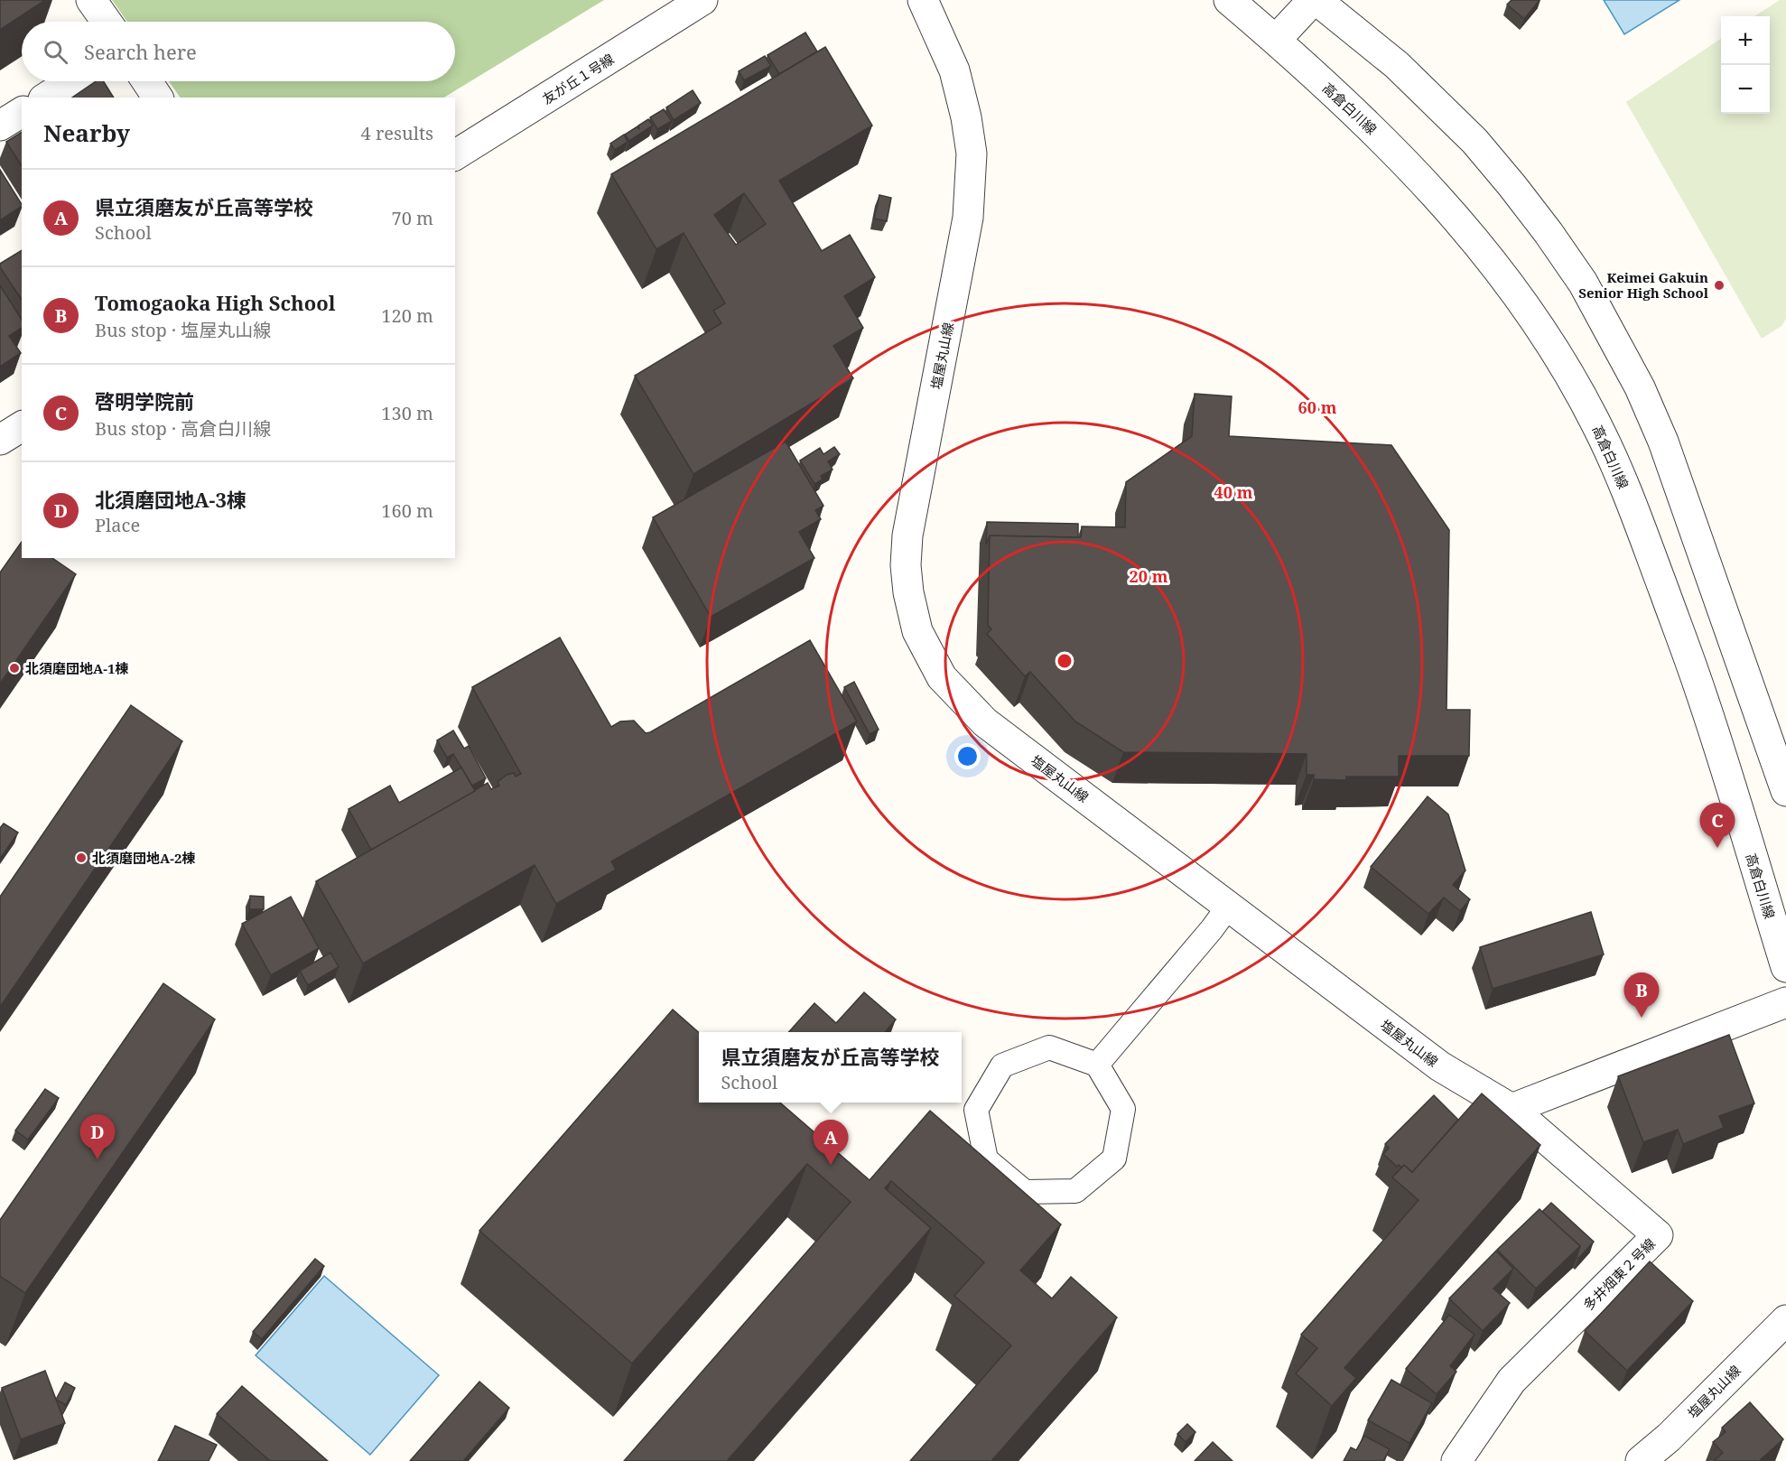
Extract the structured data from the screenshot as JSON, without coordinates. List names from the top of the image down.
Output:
{
  "streets": {
    "street": [
      "友が丘１号線",
      "高倉白川線",
      "塩屋丸山線",
      "多井畑東２号線"
    ]
  },
  "crossings": [
    ["塩屋丸山線", "多井畑東２号線"]
  ],
  "places": ["Keimei Gakuin Senior High School", "北須磨団地A-1棟", "北須磨団地A-2棟"],
  "page": {
    "map_buttons": ["+", "−"],
    "search": "Search here",
    "heading": ["Nearby", "4 results"],
    "list": [
      {
        "mark": "A",
        "name": "県立須磨友が丘高等学校",
        "note": "School",
        "value": "70 m"
      },
      {
        "mark": "B",
        "name": "Tomogaoka High School",
        "note": "Bus stop · 塩屋丸山線",
        "value": "120 m"
      },
      {
        "mark": "C",
        "name": "啓明学院前",
        "note": "Bus stop · 高倉白川線",
        "value": "130 m"
      },
      {
        "mark": "D",
        "name": "北須磨団地A-3棟",
        "note": "Place",
        "value": "160 m"
      }
    ],
    "pins": [
      "C",
      "B",
      "D",
      "A"
    ],
    "popup": ["県立須磨友が丘高等学校", "School"]
  },
  "rings": ["60 m", "40 m", "20 m"]
}
